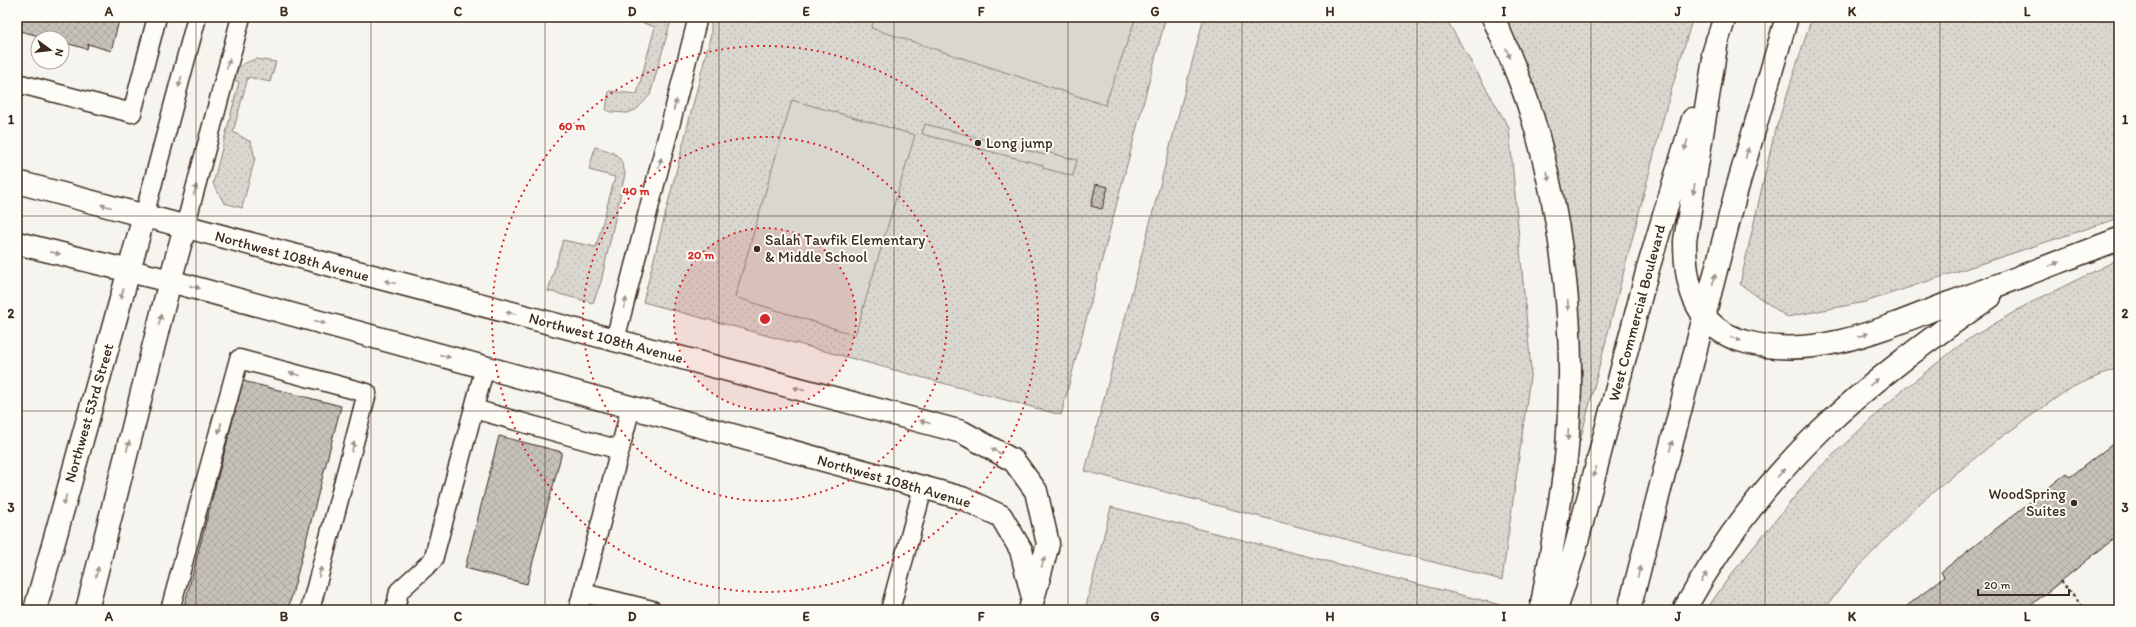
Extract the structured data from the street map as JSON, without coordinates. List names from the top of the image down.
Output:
{
  "streets": {
    "main road": ["Northwest 108th Avenue", "West Commercial Boulevard", "Northwest 53rd Street"]
  },
  "crossings": [
    ["Northwest 108th Avenue", "Northwest 53rd Street"]
  ],
  "places": ["Long jump", "Salah Tawfik Elementary & Middle School", "WoodSpring Suites"],
  "scale_bar": "20 m",
  "north": "right",
  "grid": {
    "columns": [
      "A",
      "B",
      "C",
      "D",
      "E",
      "F",
      "G",
      "H",
      "I",
      "J",
      "K",
      "L"
    ],
    "rows": ["1", "2", "3"]
  },
  "rings": ["60 m", "40 m", "20 m"]
}
